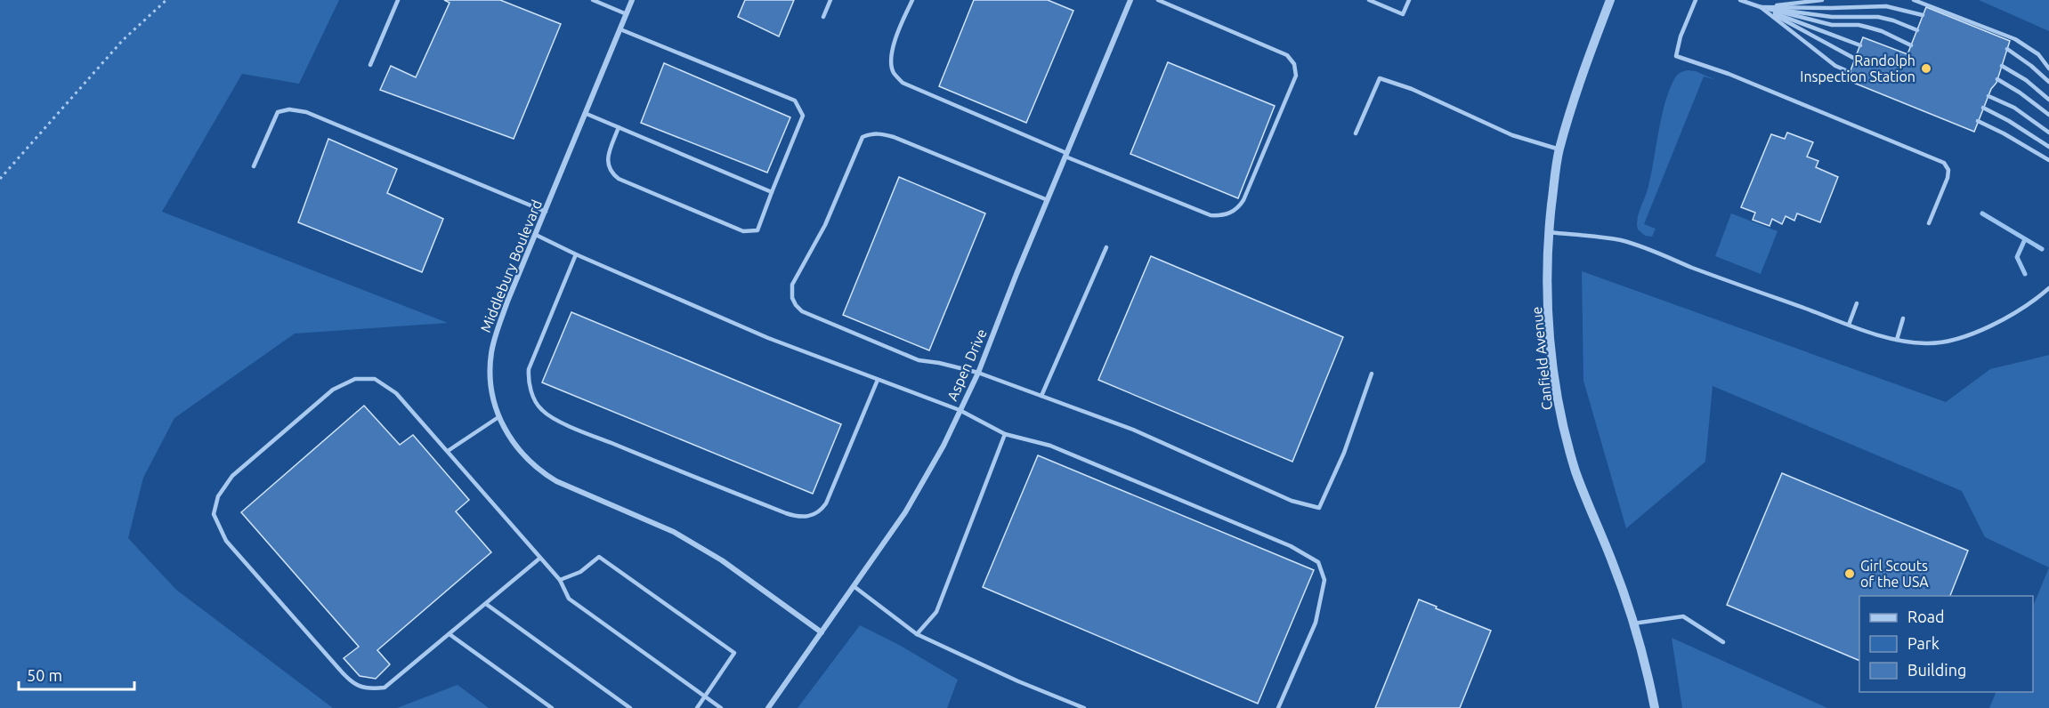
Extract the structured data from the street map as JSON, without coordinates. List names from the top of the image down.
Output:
{
  "streets": {
    "street": ["Middlebury Boulevard", "Canfield Avenue", "Aspen Drive"]
  },
  "crossings": [
    ["Middlebury Boulevard", "Aspen Drive"]
  ],
  "places": ["Randolph Inspection Station", "Girl Scouts of the USA"],
  "legend": ["Road", "Park", "Building"],
  "scale_bar": "50 m"
}
